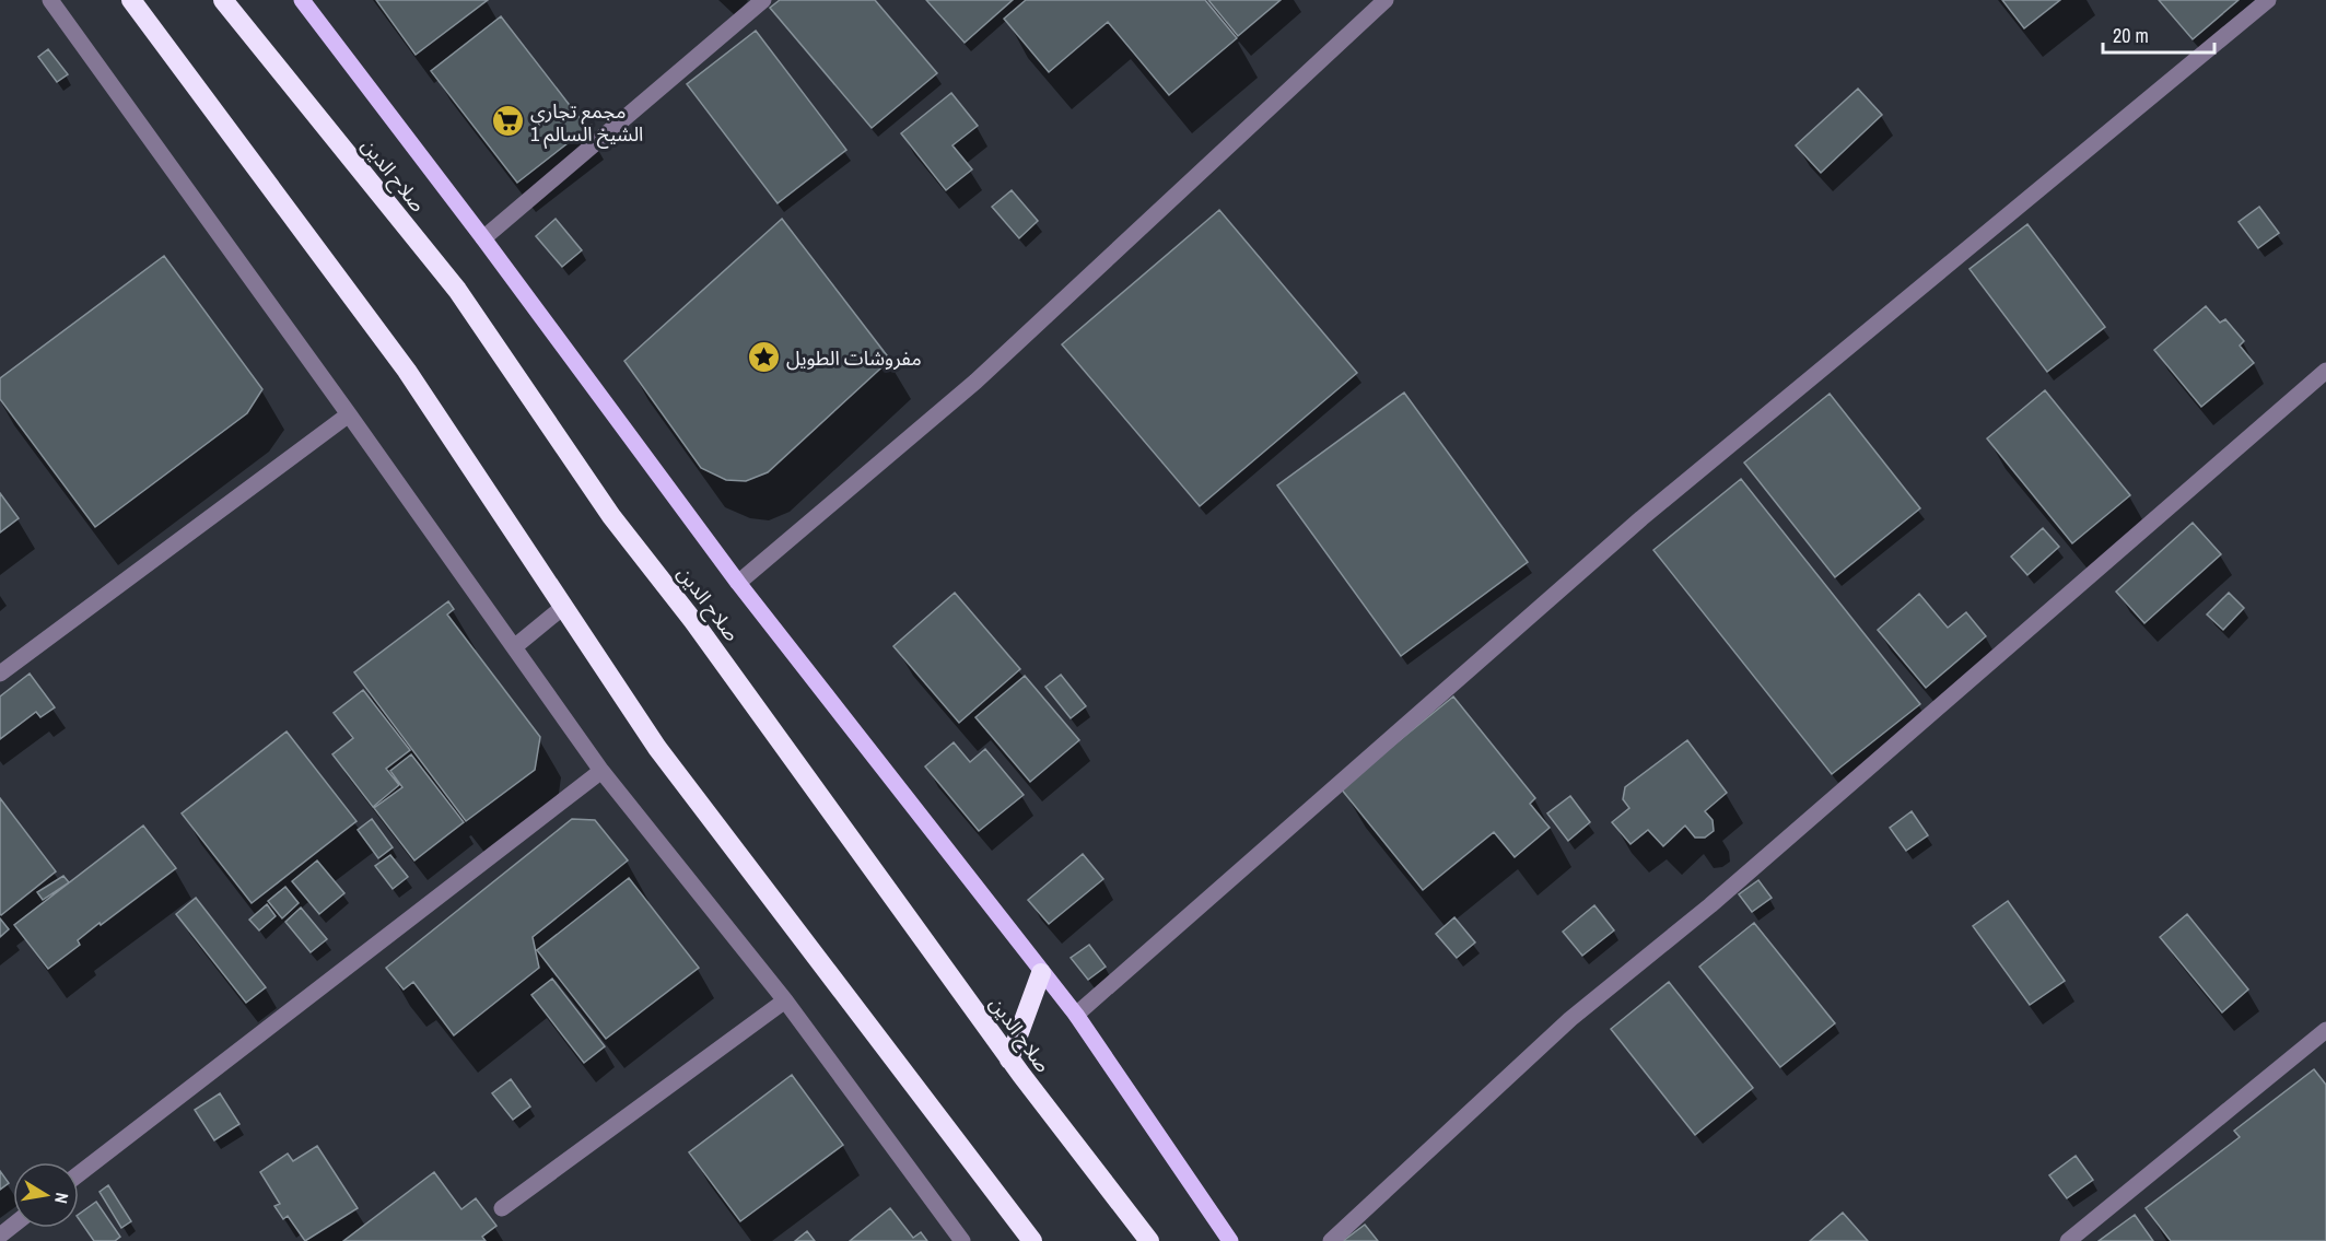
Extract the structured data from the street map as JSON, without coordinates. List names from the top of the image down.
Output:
{
  "streets": {
    "highway": ["صلاح الدين"]
  },
  "places": {
    "supermarket": ["مجمع تجاري الشيخ السالم 1"],
    "place": ["مفروشات الطويل"]
  },
  "scale_bar": "20 m",
  "north": "right"
}
